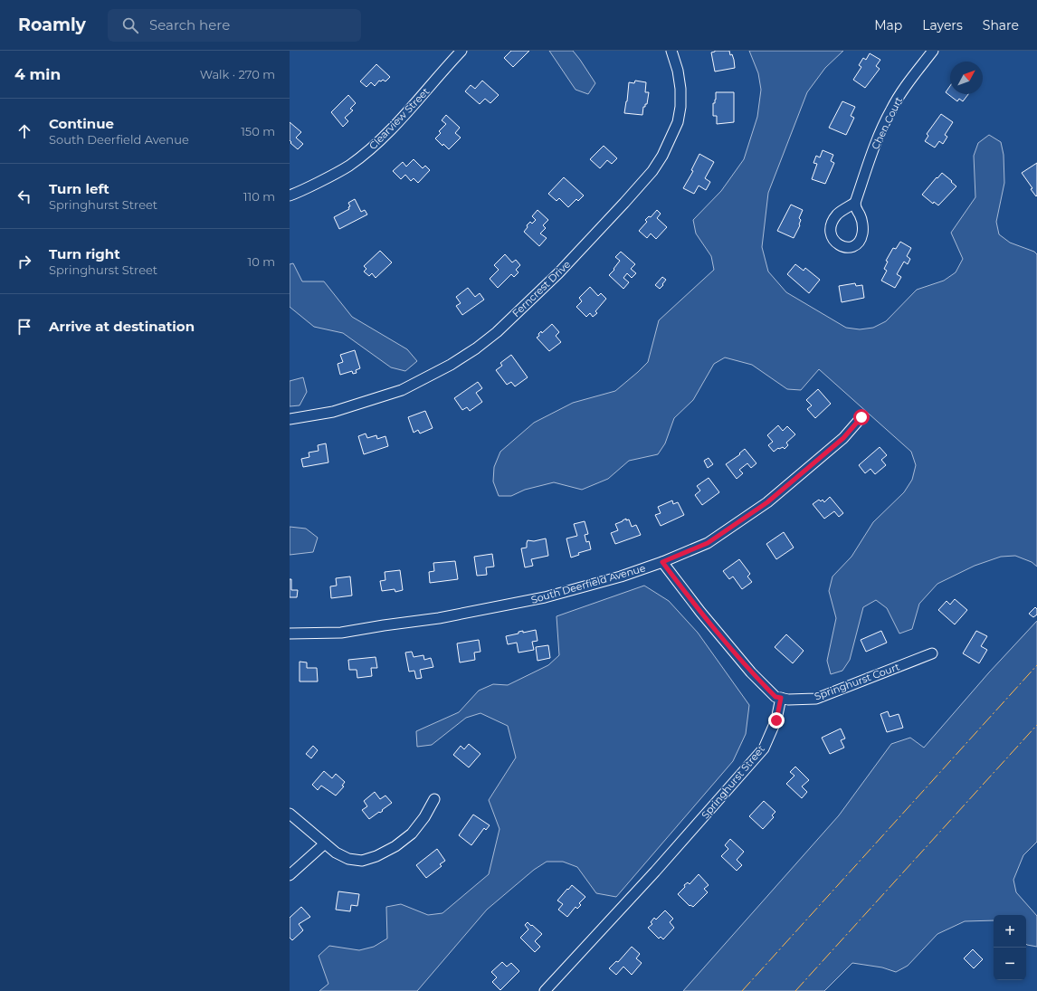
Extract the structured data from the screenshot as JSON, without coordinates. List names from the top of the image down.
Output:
{
  "streets": {
    "street": [
      "Clearview Street",
      "Chen Court",
      "Ferncrest Drive",
      "South Deerfield Avenue",
      "Springhurst Court",
      "Springhurst Street"
    ]
  },
  "crossings": [
    ["Springhurst Court", "Springhurst Street"]
  ],
  "north": "top right",
  "page": {
    "header": "Roamly",
    "search": "Search here",
    "nav": ["Map", "Layers", "Share"],
    "heading": ["4 min", "Walk · 270 m"],
    "list": [
      ["Continue", "South Deerfield Avenue", "150 m"],
      ["Turn left", "Springhurst Street", "110 m"],
      ["Turn right", "Springhurst Street", "10 m"],
      "Arrive at destination"
    ],
    "map_buttons": ["+", "−"]
  }
}
